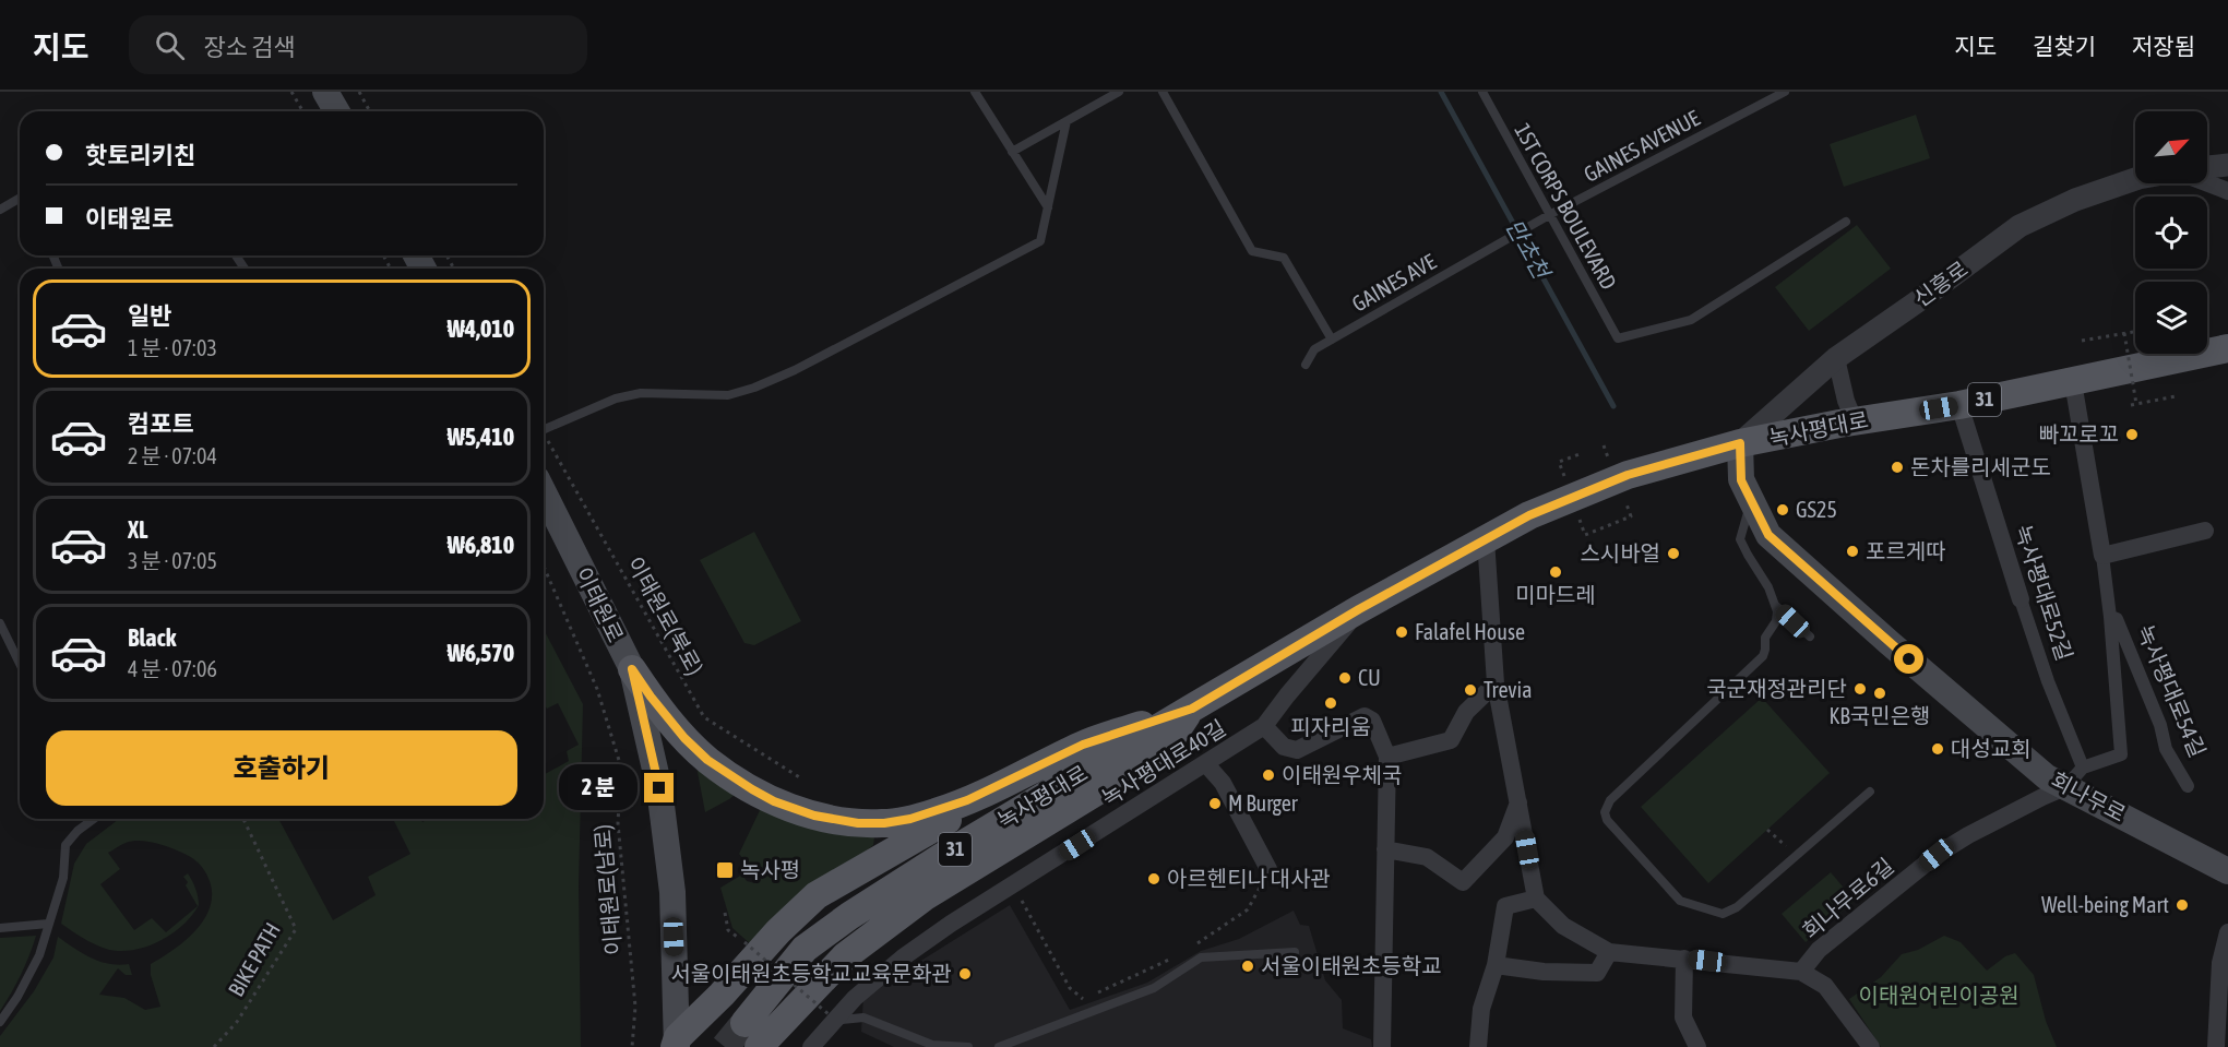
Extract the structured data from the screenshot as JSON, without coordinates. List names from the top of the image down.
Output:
{
  "streets": {
    "main road": [
      "31",
      "녹사평대로",
      "이태원로",
      "회나무로"
    ],
    "street": [
      "신흥로",
      "녹사평대로52길",
      "녹사평대로54길",
      "녹사평대로40길",
      "회나무로6길"
    ],
    "lane": ["GAINES AVENUE", "1ST CORPS BOULEVARD", "GAINES AVE"],
    "path": ["이태원로(북로)", "이태원로(남로)", "BIKE PATH"]
  },
  "crossings": [
    ["GAINES AVENUE", "1ST CORPS BOULEVARD"],
    ["GAINES AVENUE", "GAINES AVE"],
    ["신흥로", "녹사평대로"],
    ["신흥로", "회나무로"],
    ["녹사평대로", "녹사평대로52길"],
    ["녹사평대로", "녹사평대로54길"],
    ["녹사평대로", "녹사평대로40길"],
    ["녹사평대로", "회나무로"],
    ["녹사평대로52길", "녹사평대로54길"],
    ["녹사평대로52길", "회나무로"],
    ["녹사평대로52길", "회나무로6길"],
    ["녹사평대로54길", "회나무로"],
    ["녹사평대로54길", "회나무로6길"],
    ["회나무로", "회나무로6길"]
  ],
  "water": ["만초천"],
  "parks": ["이태원어린이공원"],
  "places": {
    "other": [
      "빠꼬로꼬",
      "돈차를리세군도",
      "GS25",
      "포르게따",
      "스시바얼",
      "미마드레",
      "Falafel House",
      "CU",
      "국군재정관리단",
      "Trevia",
      "KB국민은행",
      "피자리움",
      "대성교회",
      "이태원우체국",
      "M Burger",
      "아르헨티나 대사관",
      "Well-being Mart",
      "서울이태원초등학교",
      "서울이태원초등학교교육문화관"
    ],
    "transit": ["녹사평"]
  },
  "north": "top right",
  "page": {
    "header": "지도",
    "search": "장소 검색",
    "nav": ["지도", "길찾기", "저장됨"],
    "banner": ["핫토리키친", "이태원로"],
    "list": [
      {
        "name": "일반",
        "note": "1 분 · 07:03",
        "value": "₩4,010"
      },
      {
        "name": "컴포트",
        "note": "2 분 · 07:04",
        "value": "₩5,410"
      },
      {
        "name": "XL",
        "note": "3 분 · 07:05",
        "value": "₩6,810"
      },
      {
        "name": "Black",
        "note": "4 분 · 07:06",
        "value": "₩6,570"
      }
    ],
    "buttons": "호출하기",
    "bubble": "2 분"
  }
}
